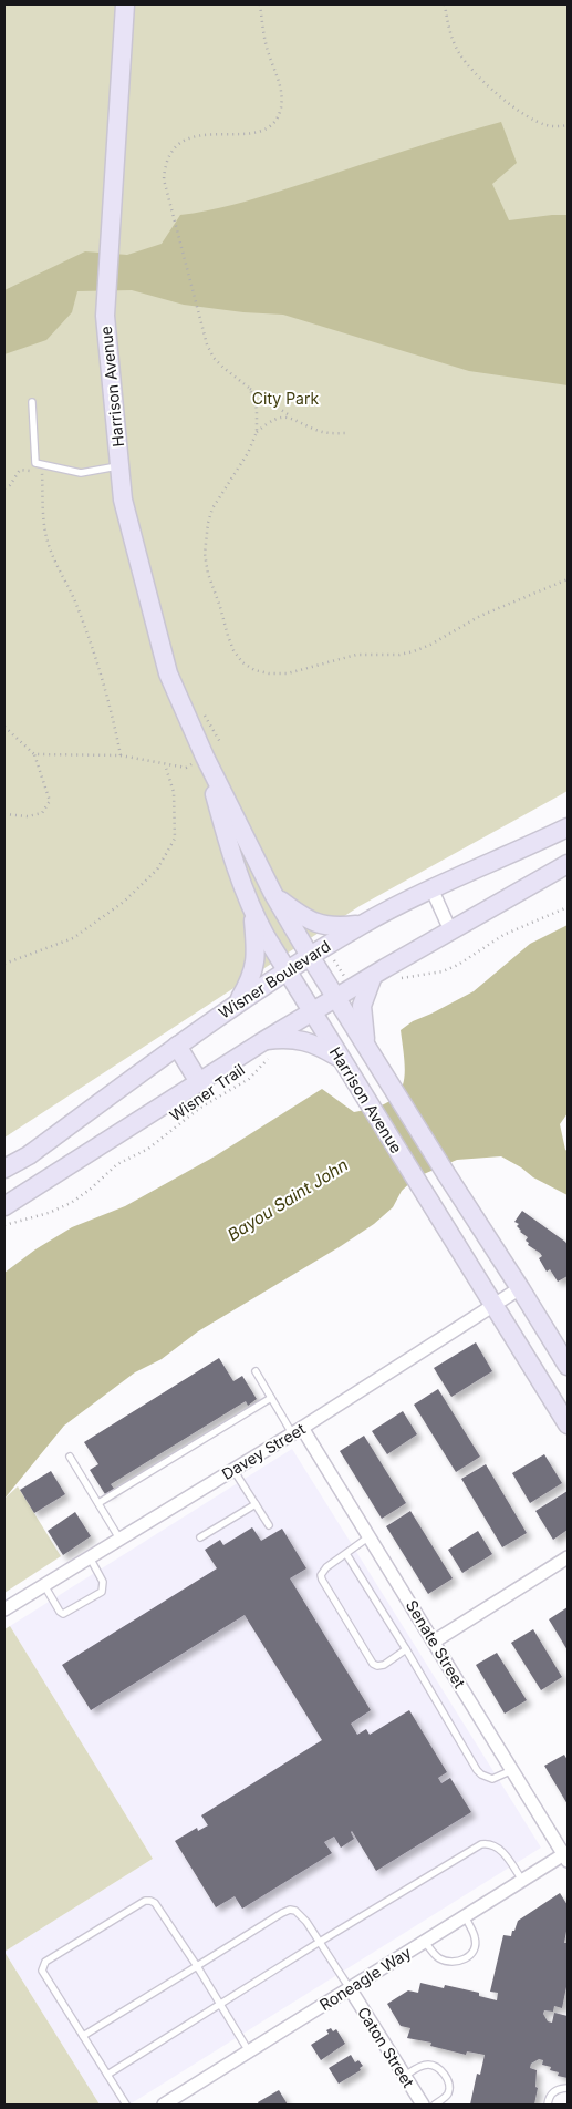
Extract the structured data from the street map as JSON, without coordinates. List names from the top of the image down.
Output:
{
  "streets": {
    "street": [
      "Harrison Avenue",
      "Wisner Boulevard",
      "Davey Street",
      "Senate Street",
      "Roneagle Way",
      "Caton Street"
    ],
    "path": ["Wisner Trail"]
  },
  "crossings": [
    ["Harrison Avenue", "Wisner Boulevard"],
    ["Harrison Avenue", "Davey Street"],
    ["Davey Street", "Senate Street"],
    ["Senate Street", "Roneagle Way"],
    ["Roneagle Way", "Caton Street"]
  ],
  "water": ["Bayou Saint John"],
  "parks": ["City Park"]
}
